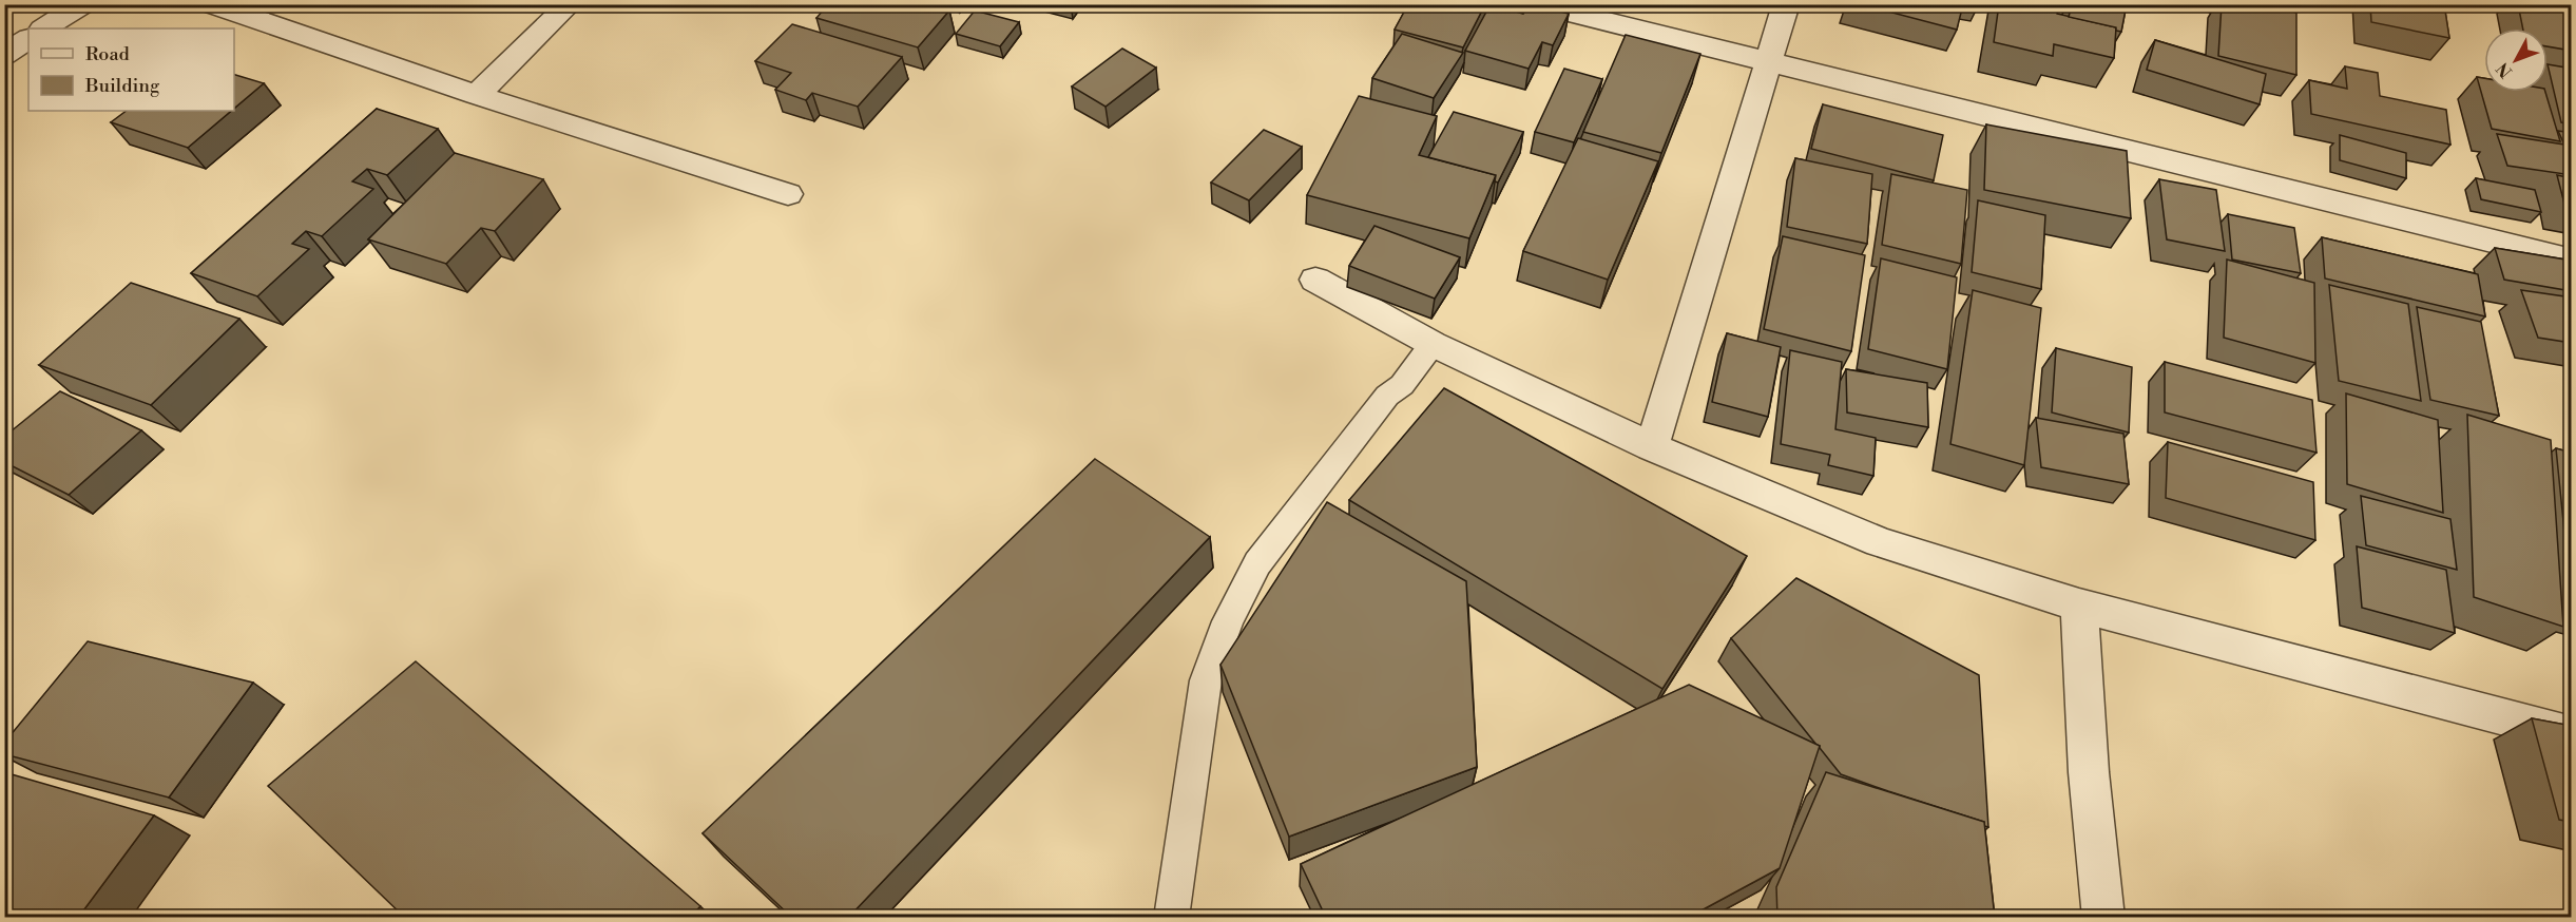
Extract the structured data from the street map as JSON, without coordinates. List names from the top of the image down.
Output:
{
  "legend": ["Road", "Building"],
  "north": "bottom left"
}
